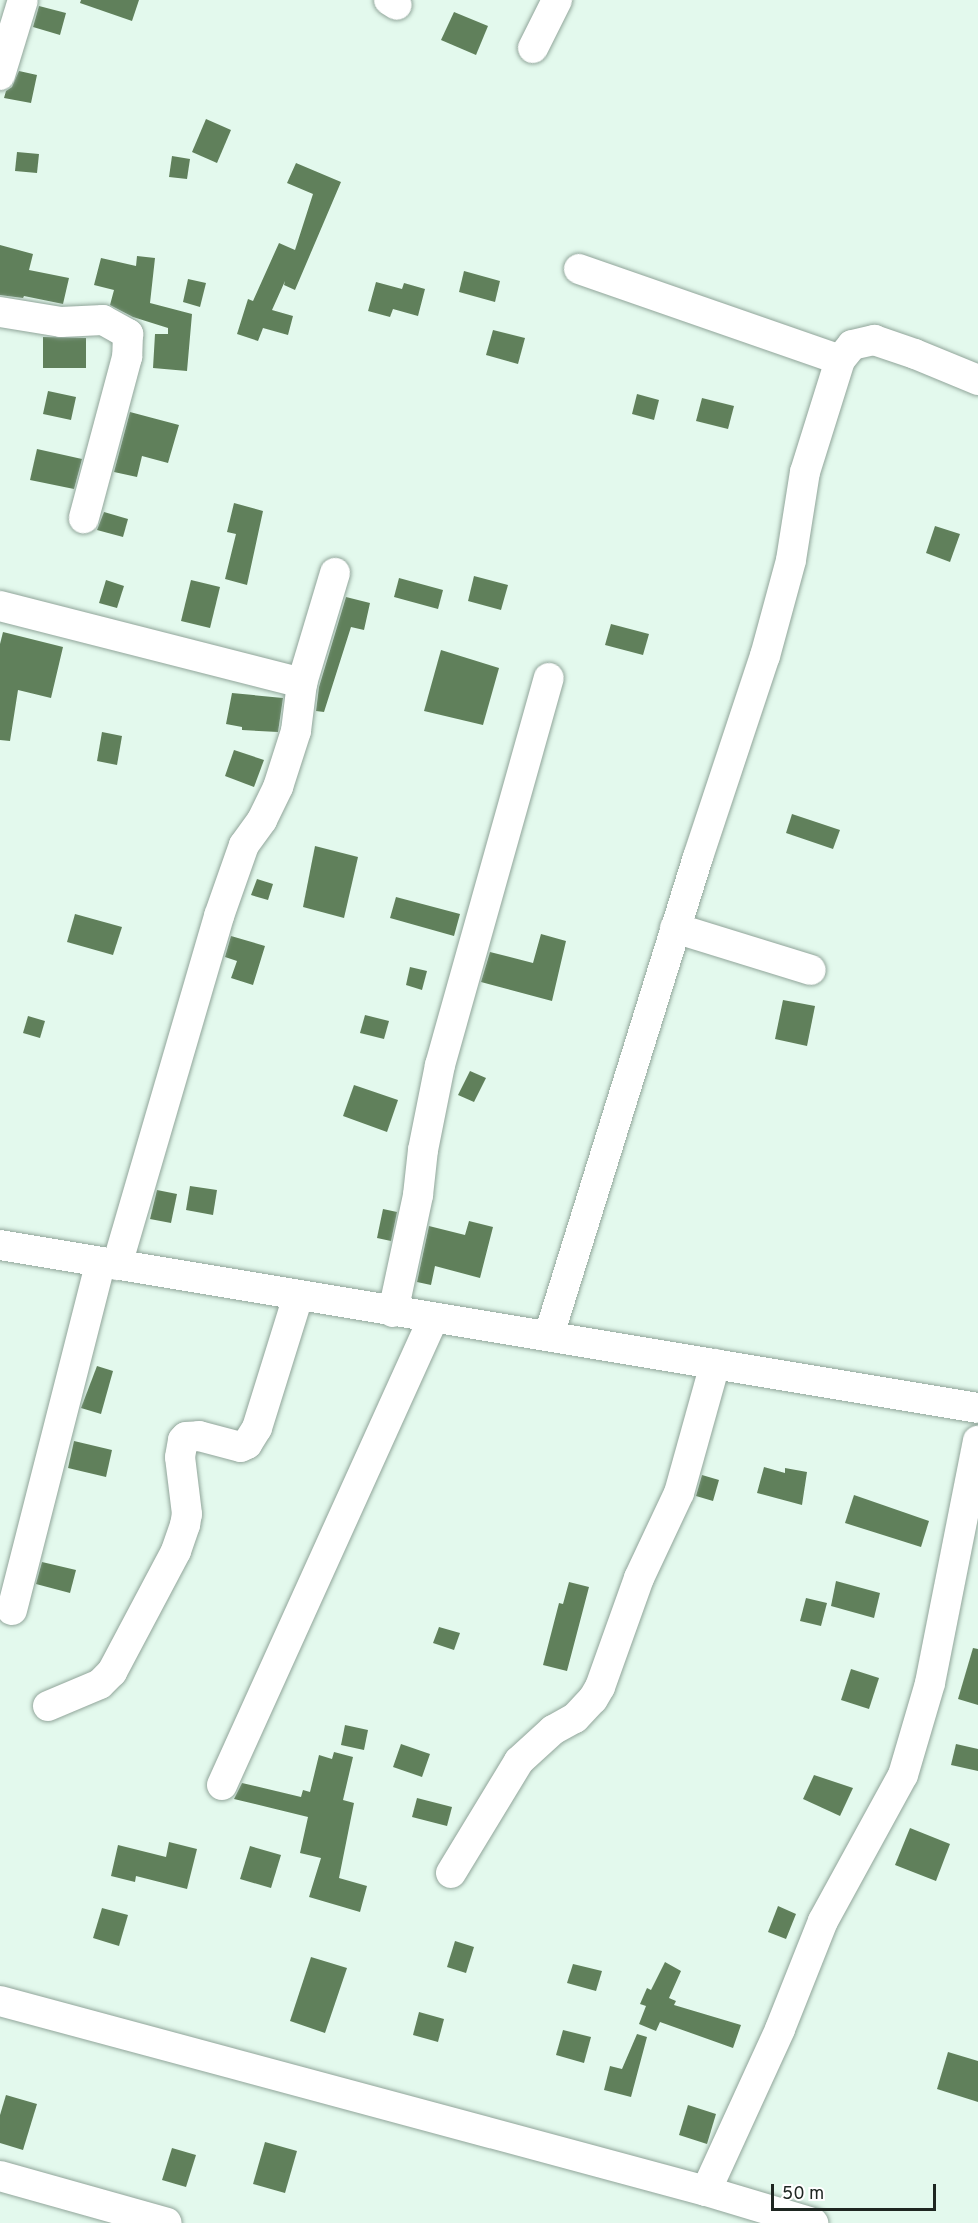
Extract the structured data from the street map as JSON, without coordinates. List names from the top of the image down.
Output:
{
  "scale_bar": "50 m"
}
